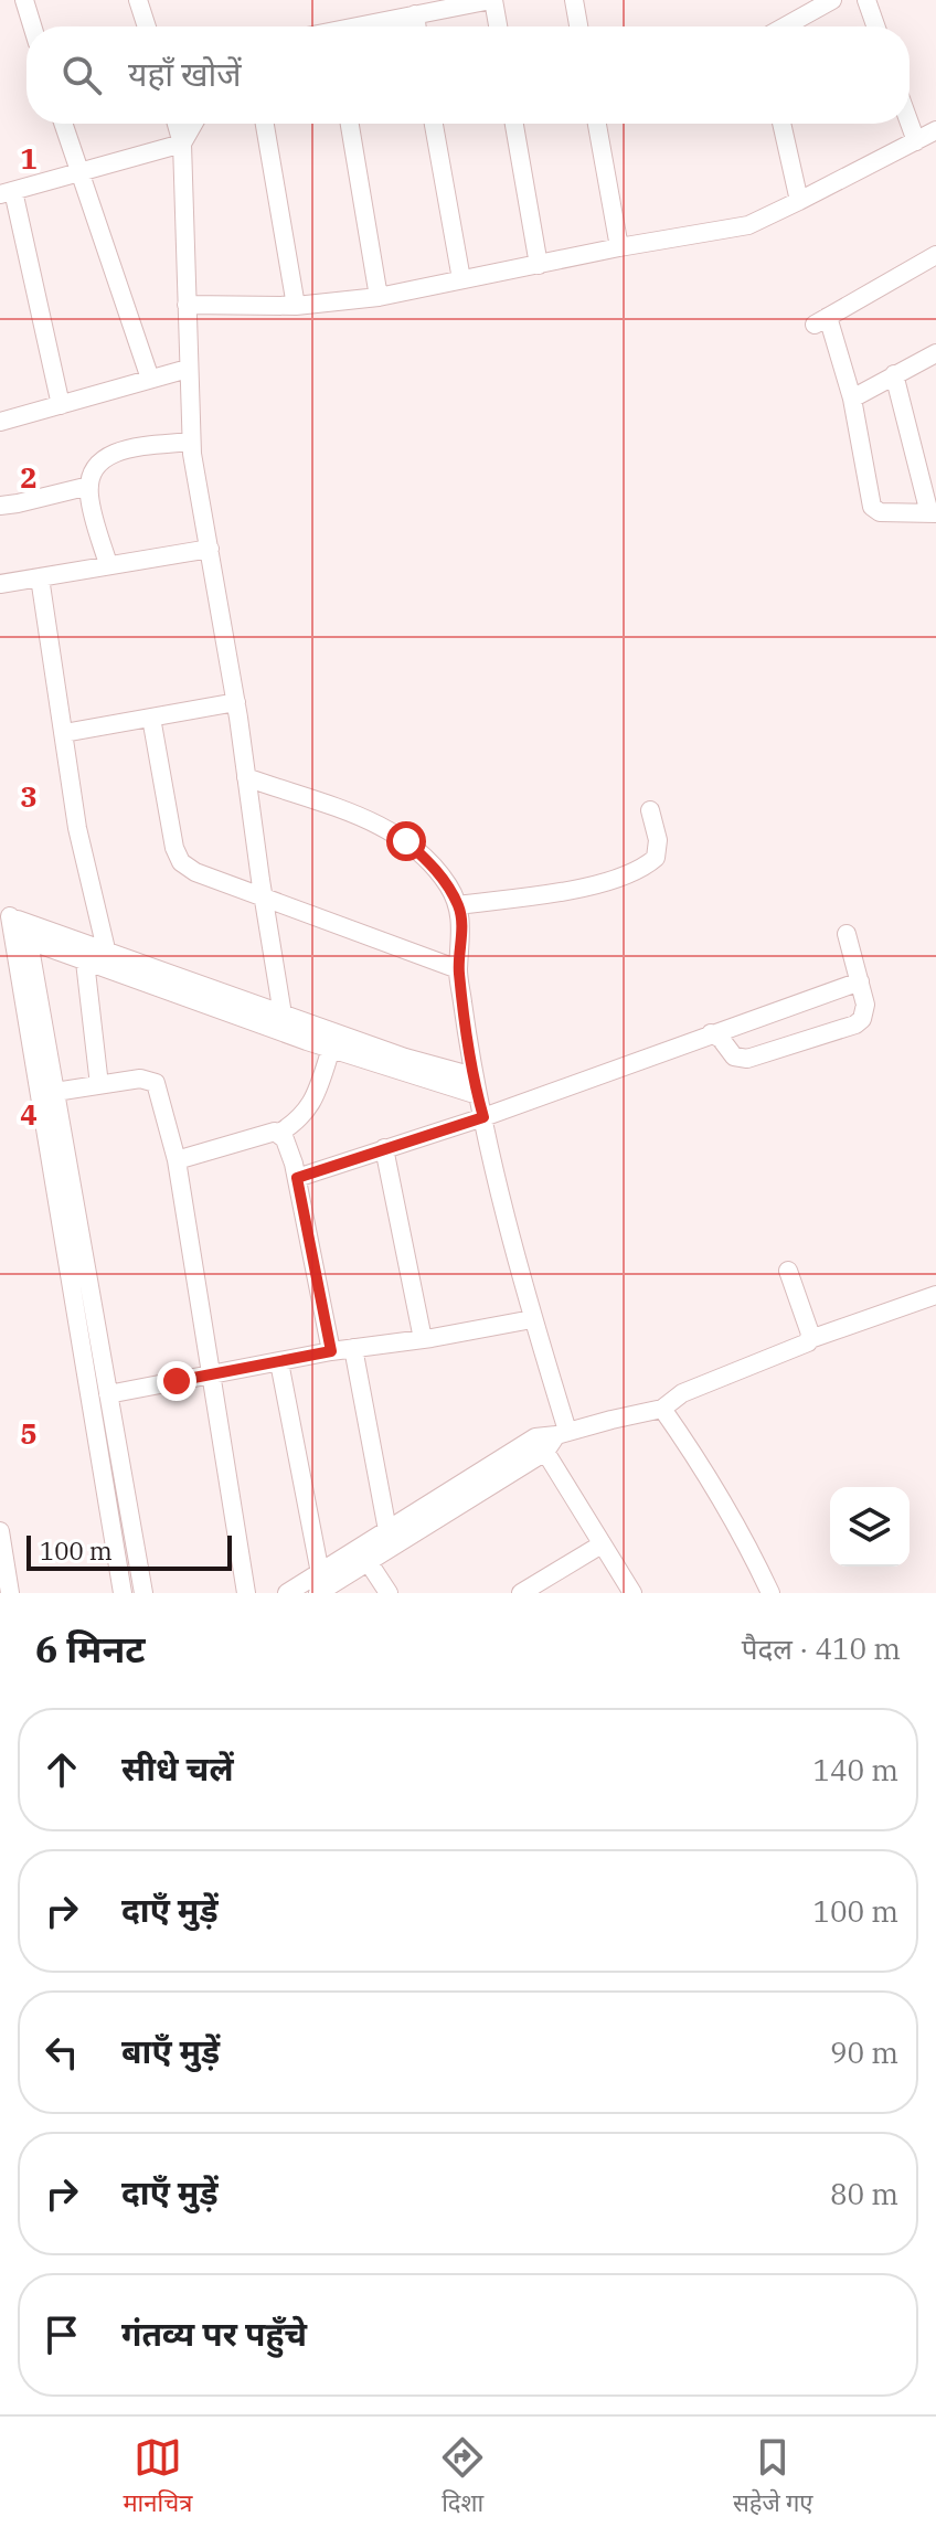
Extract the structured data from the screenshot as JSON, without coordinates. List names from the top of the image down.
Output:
{
  "scale_bar": "100 m",
  "page": {
    "search": "यहाँ खोजें",
    "scale": "100 m",
    "heading": ["6 मिनट", "पैदल · 410 m"],
    "list": [
      ["सीधे चलें", "140 m"],
      ["दाएँ मुड़ें", "100 m"],
      ["बाएँ मुड़ें", "90 m"],
      ["दाएँ मुड़ें", "80 m"],
      "गंतव्य पर पहुँचे"
    ],
    "nav": ["मानचित्र", "दिशा", "सहेजे गए"]
  },
  "grid": {
    "rows": [
      "1",
      "2",
      "3",
      "4",
      "5"
    ]
  }
}
